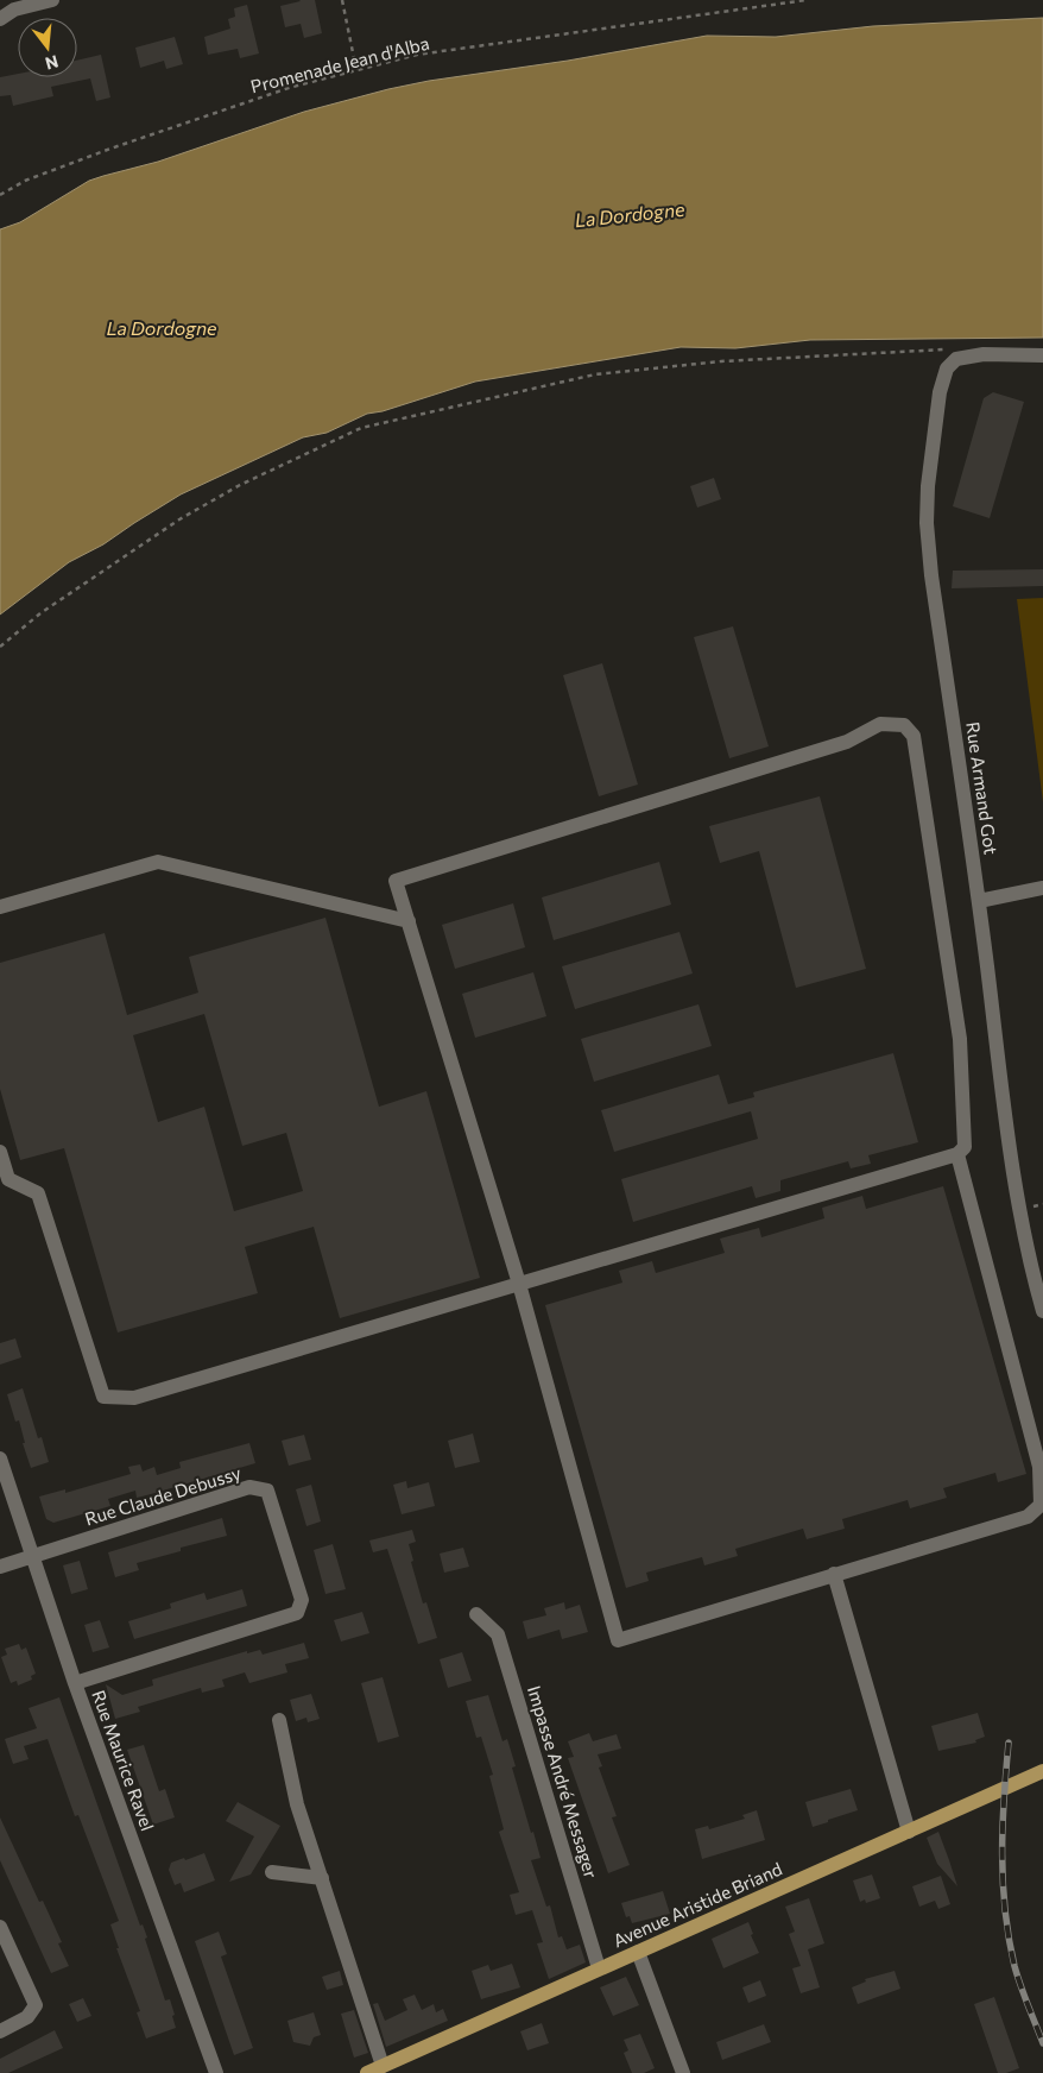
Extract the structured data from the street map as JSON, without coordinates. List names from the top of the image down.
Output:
{
  "streets": {
    "main road": ["Avenue Aristide Briand"],
    "street": [
      "Rue Armand Got",
      "Rue Claude Debussy",
      "Rue Maurice Ravel",
      "Impasse André Messager"
    ],
    "path": ["Promenade Jean d'Alba"]
  },
  "crossings": [
    ["Rue Claude Debussy", "Rue Maurice Ravel"],
    ["Impasse André Messager", "Avenue Aristide Briand"]
  ],
  "water": ["La Dordogne"],
  "north": "bottom"
}
